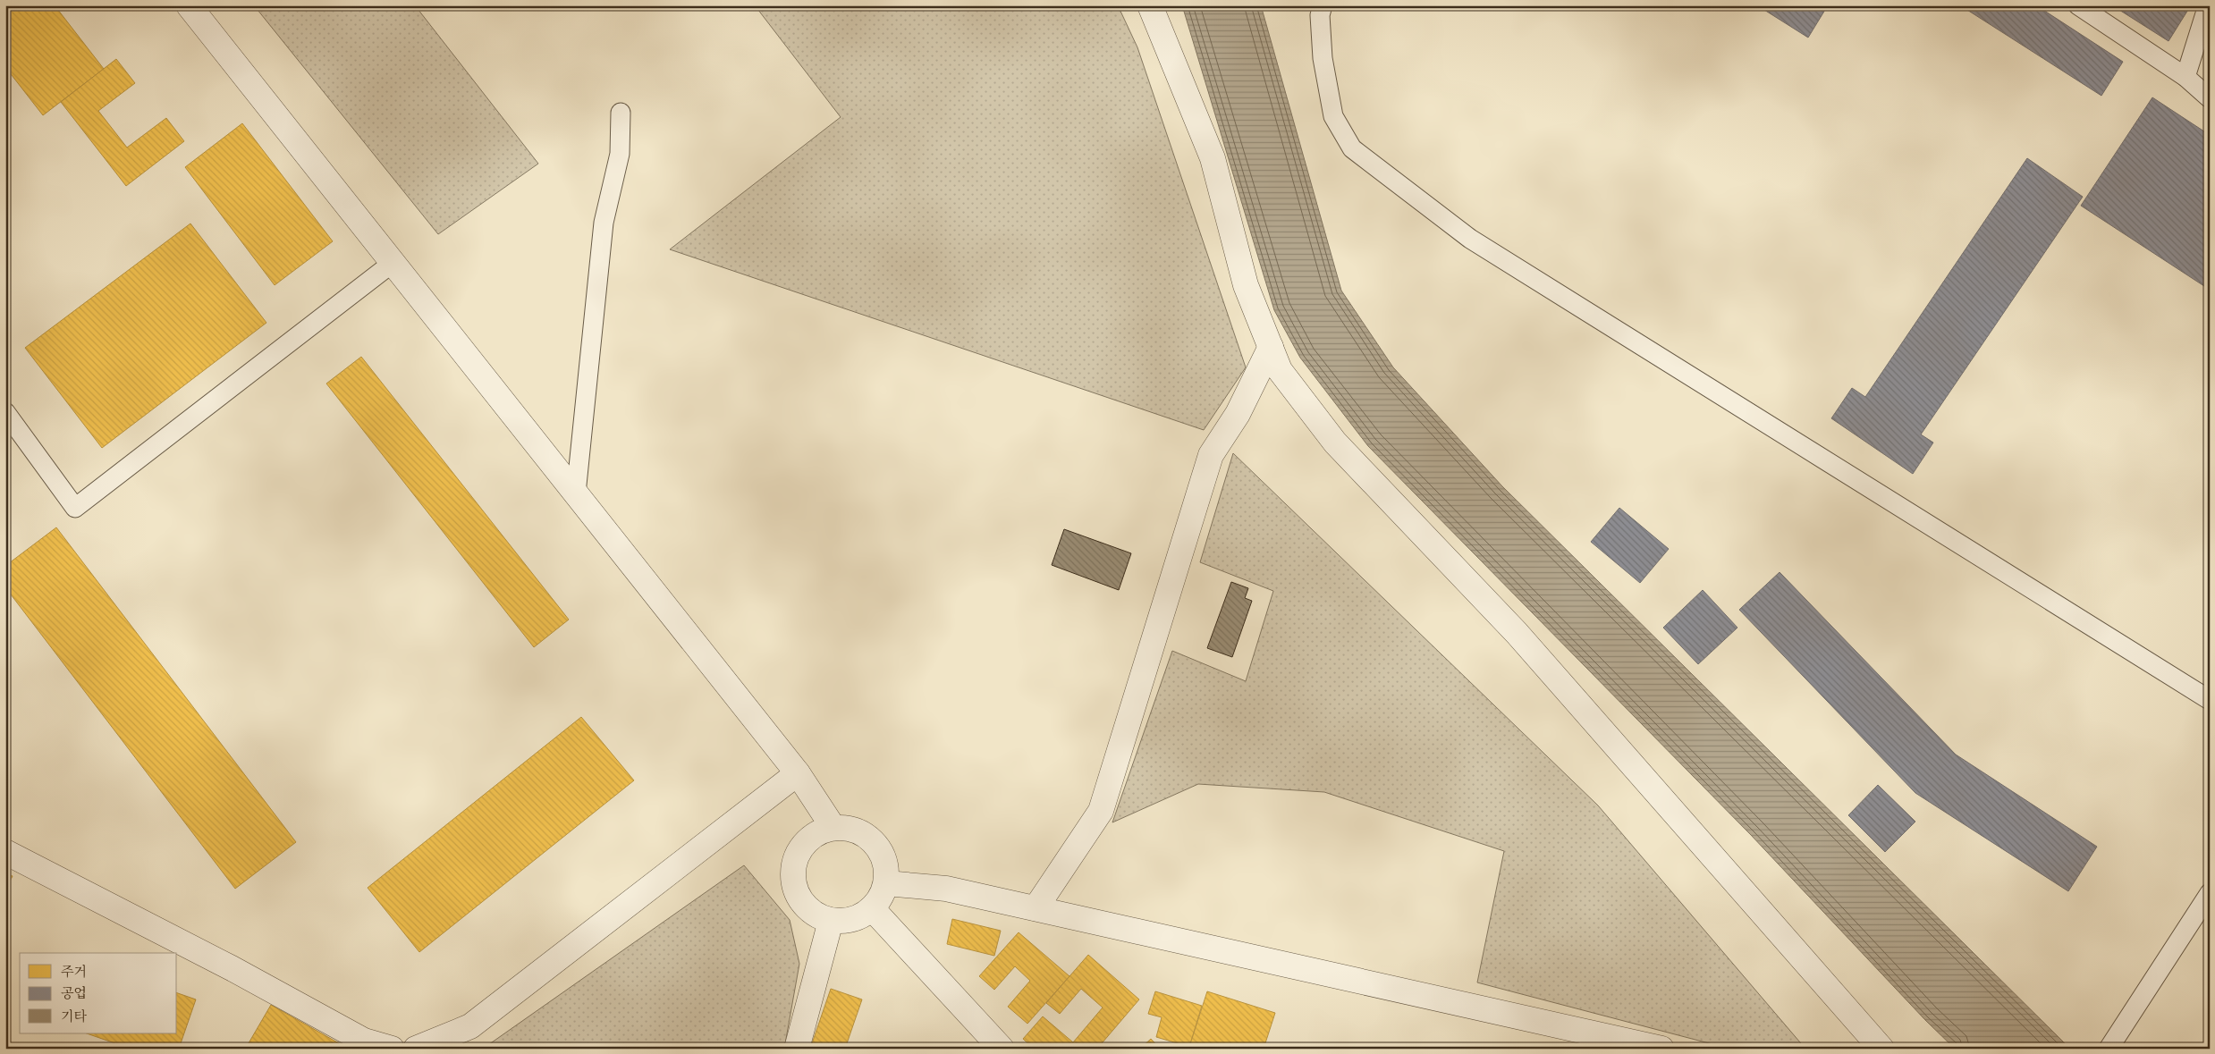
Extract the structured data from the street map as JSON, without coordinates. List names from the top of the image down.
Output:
{
  "legend": ["주거", "공업", "기타"]
}
